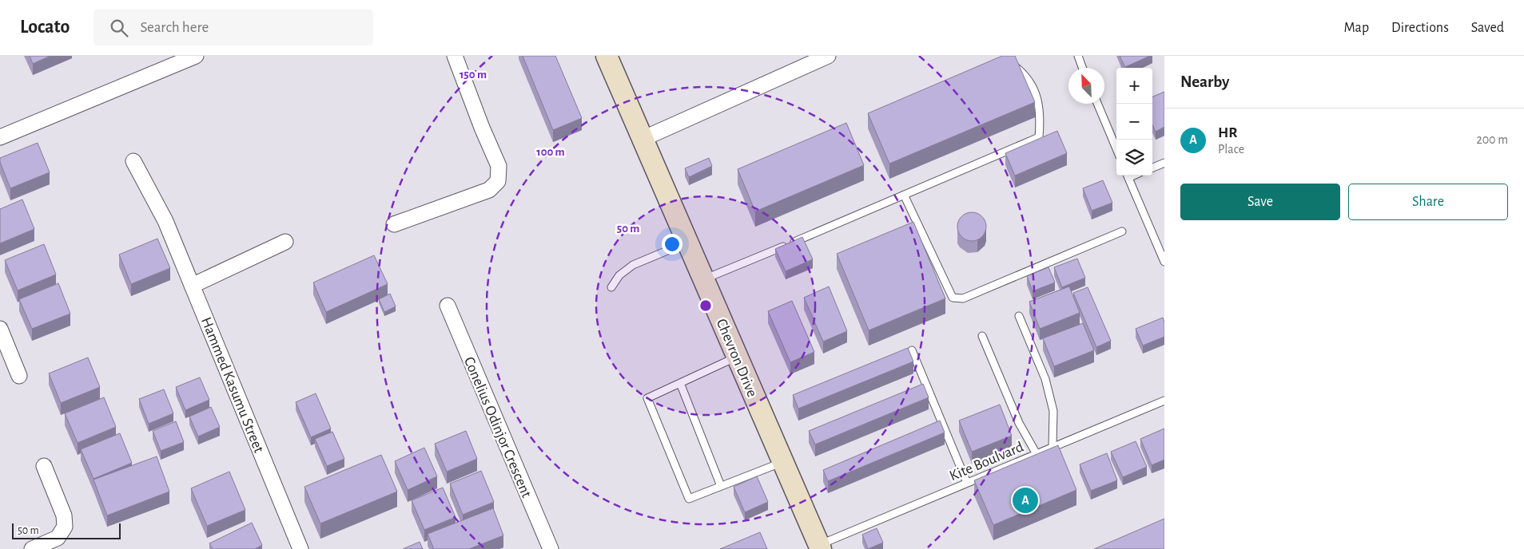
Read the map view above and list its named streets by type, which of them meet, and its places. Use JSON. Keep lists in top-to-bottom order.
{
  "streets": {
    "main road": ["Chevron Drive"],
    "street": ["Hammed Kasumu Street", "Conelius Odinjor Crescent"],
    "lane": ["Kite Boulvard"]
  },
  "crossings": [
    ["Chevron Drive", "Kite Boulvard"]
  ],
  "scale_bar": "50 m",
  "north": "top left",
  "page": {
    "header": "Locato",
    "search": "Search here",
    "nav": ["Map", "Directions", "Saved"],
    "heading": "Nearby",
    "map_buttons": ["+", "−"],
    "list": [
      {
        "mark": "A",
        "name": "HR",
        "note": "Place",
        "value": "200 m"
      }
    ],
    "buttons": ["Save", "Share"],
    "pins": "A",
    "scale": "50 m"
  },
  "rings": ["150 m", "100 m", "50 m"]
}
